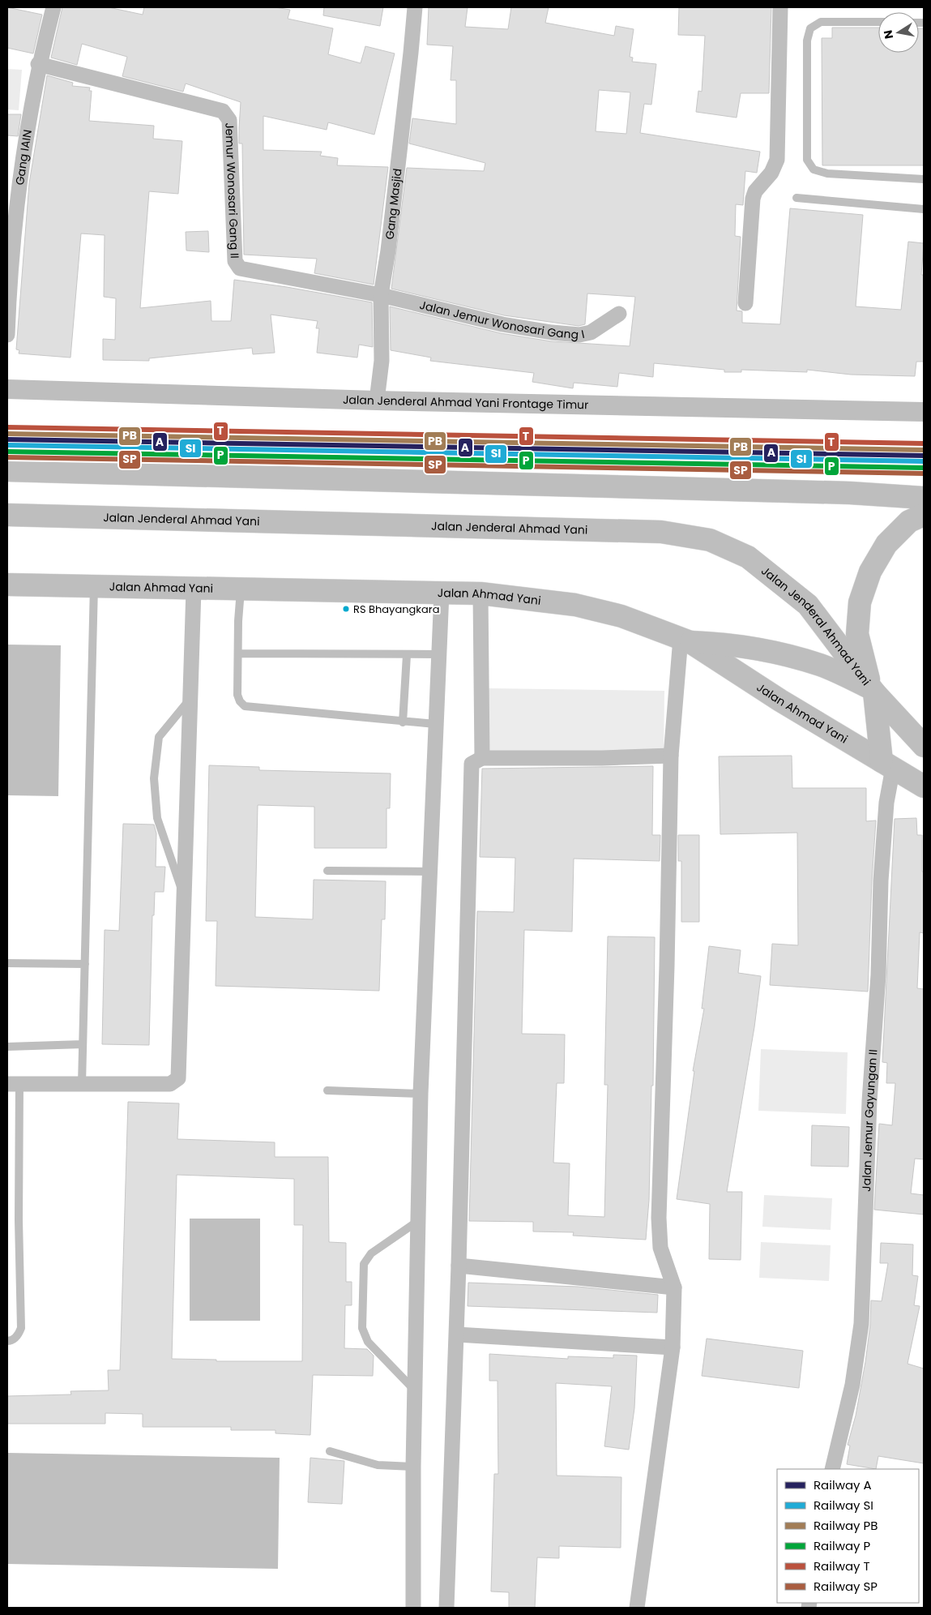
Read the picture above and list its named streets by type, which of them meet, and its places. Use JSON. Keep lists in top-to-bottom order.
{
  "streets": {
    "highway": ["Jalan Jenderal Ahmad Yani", "Jalan Ahmad Yani"],
    "street": [
      "Gang IAIN",
      "Jemur Wonosari Gang II",
      "Gang Masjid",
      "Jalan Jemur Wonosari Gang I",
      "Jalan Jenderal Ahmad Yani Frontage Timur",
      "Jalan Jemur Gayungan II"
    ]
  },
  "crossings": [
    ["Gang IAIN", "Jemur Wonosari Gang II"],
    ["Jemur Wonosari Gang II", "Gang Masjid"],
    ["Jemur Wonosari Gang II", "Jalan Jemur Wonosari Gang I"],
    ["Gang Masjid", "Jalan Jemur Wonosari Gang I"],
    ["Gang Masjid", "Jalan Jenderal Ahmad Yani Frontage Timur"],
    ["Jalan Ahmad Yani", "Jalan Jemur Gayungan II"]
  ],
  "places": ["RS Bhayangkara"],
  "lines": [
    "rail line T",
    "rail line PB",
    "rail line A",
    "rail line SI",
    "rail line P",
    "rail line SP"
  ],
  "legend": [
    "Railway A",
    "Railway SI",
    "Railway PB",
    "Railway P",
    "Railway T",
    "Railway SP"
  ],
  "north": "left"
}
